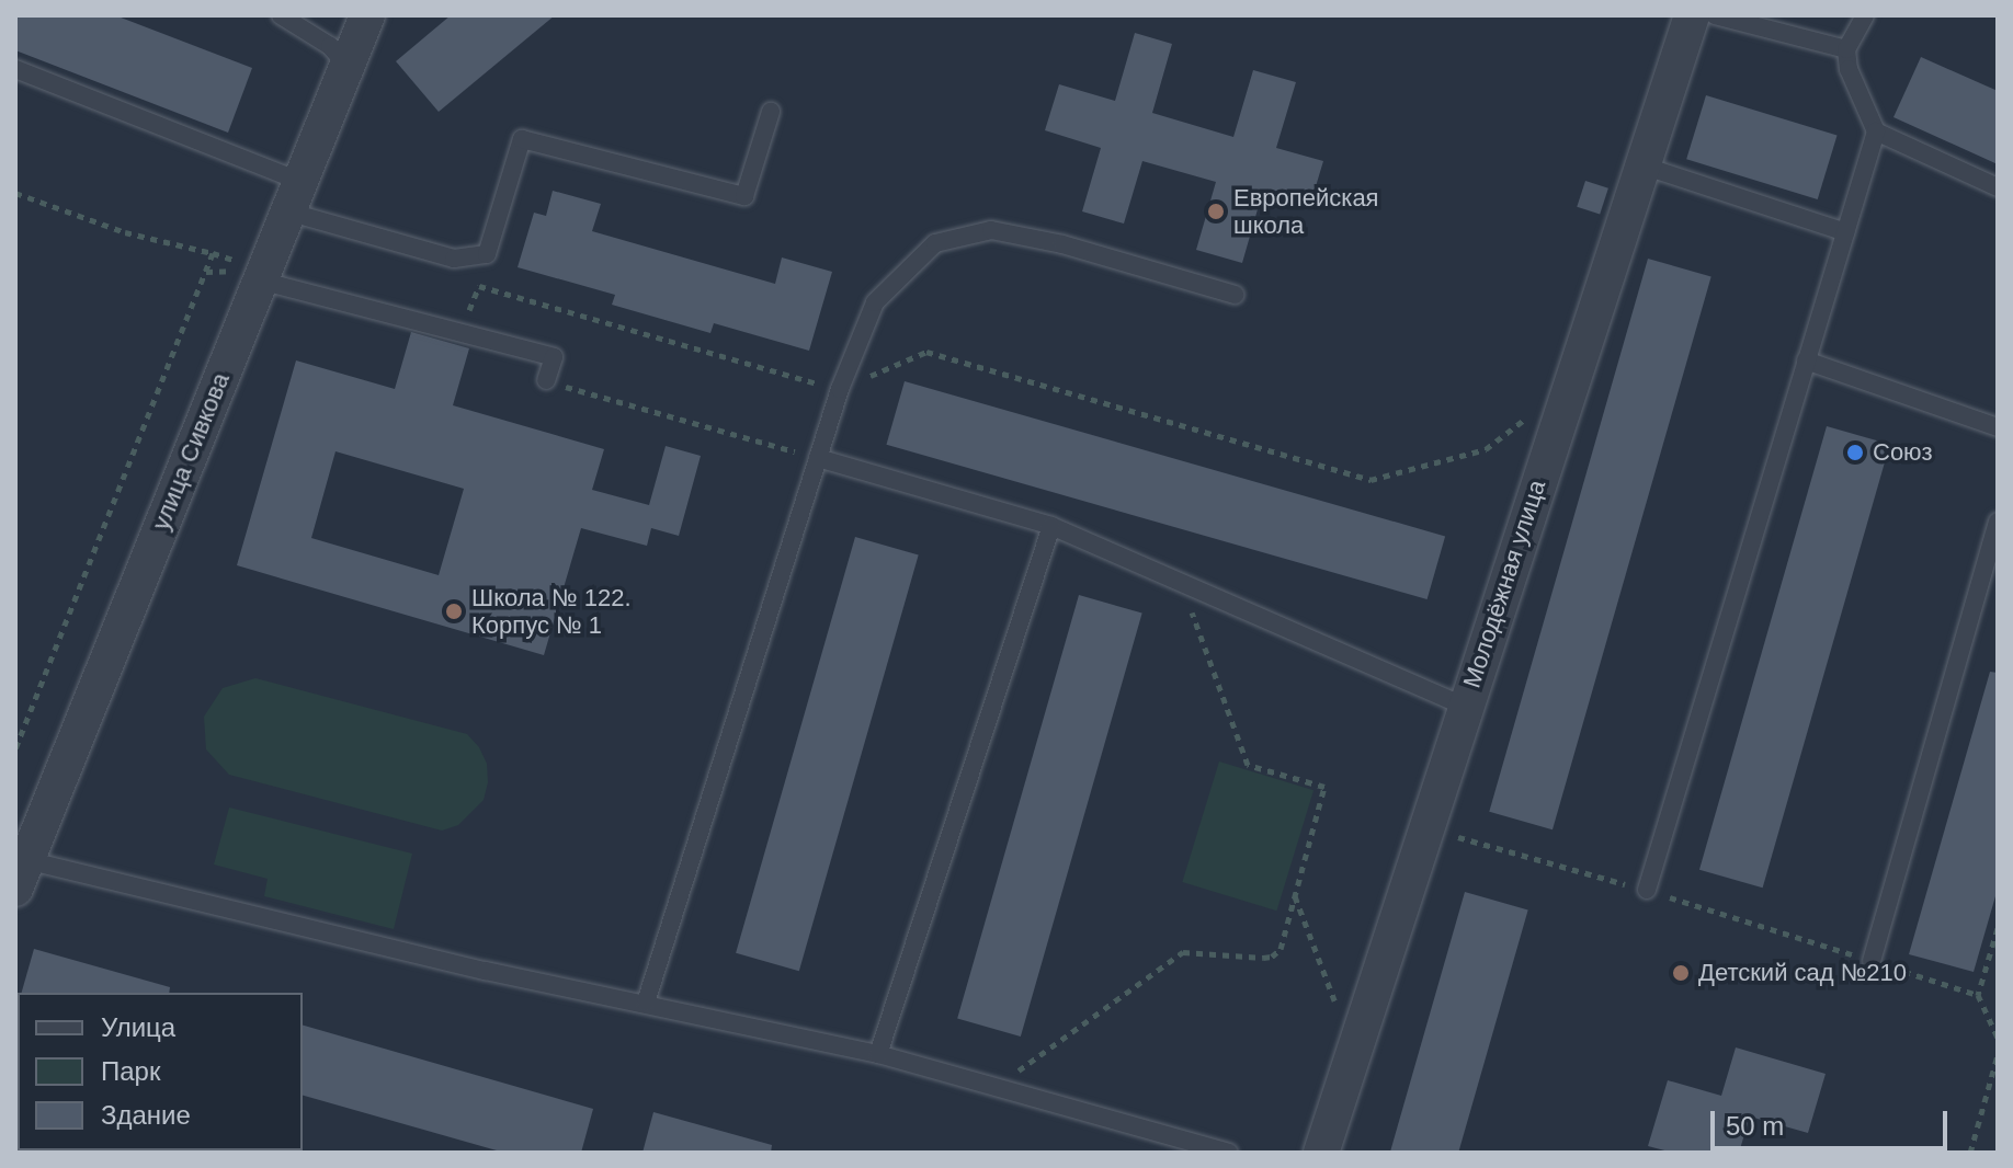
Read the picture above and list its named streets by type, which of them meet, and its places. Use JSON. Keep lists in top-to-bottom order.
{
  "streets": {
    "street": ["улица Сивкова", "Молодёжная улица"]
  },
  "places": [
    "Европейская школа",
    "Союз",
    "Школа № 122. Корпус № 1",
    "Детский сад №210"
  ],
  "legend": ["Улица", "Парк", "Здание"],
  "scale_bar": "50 m"
}
